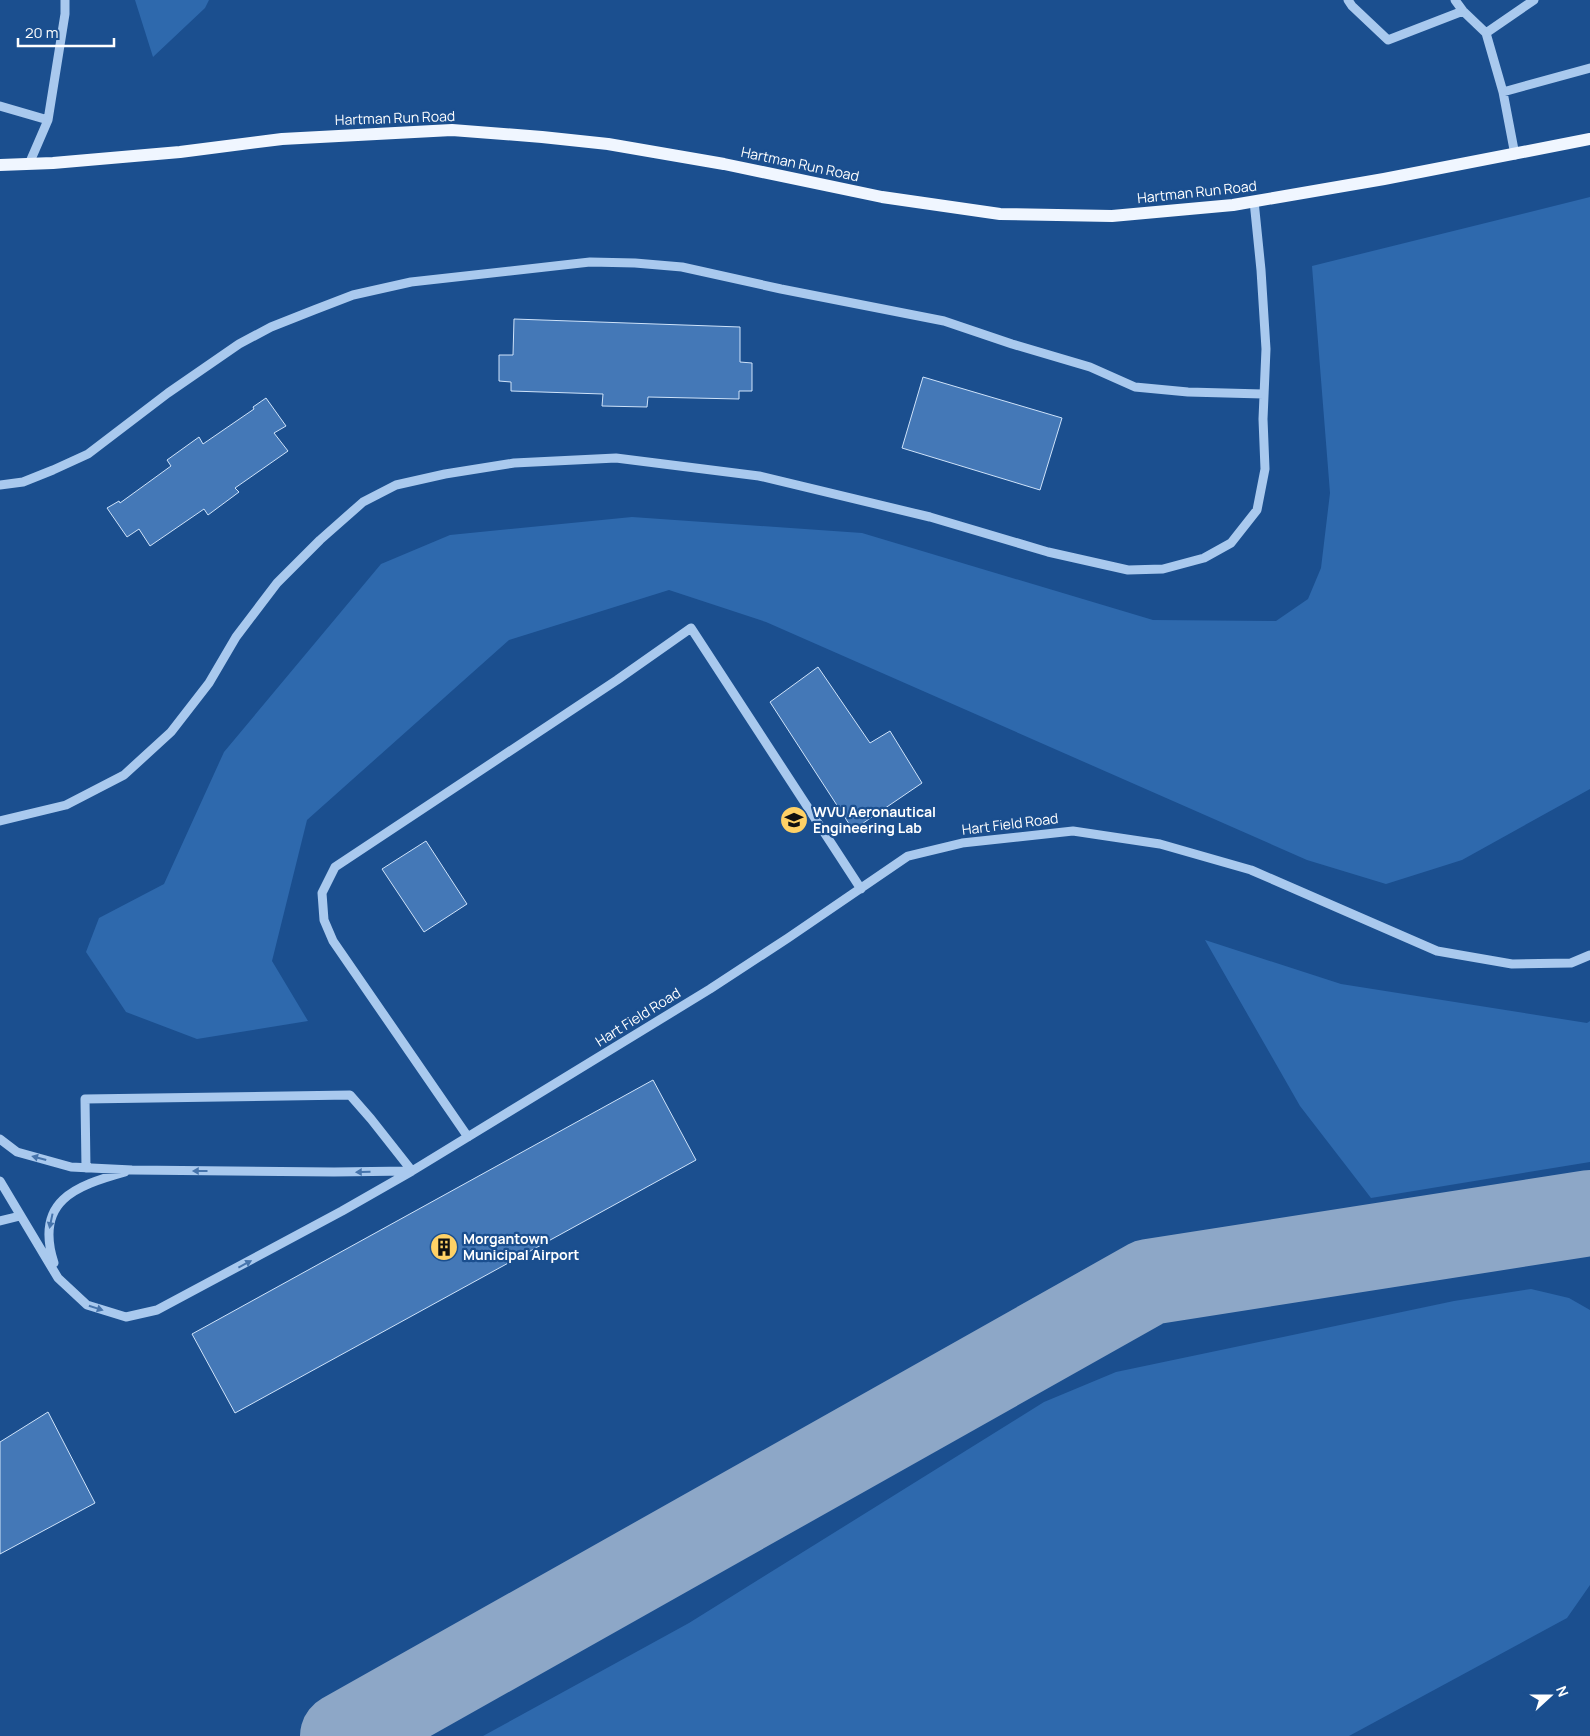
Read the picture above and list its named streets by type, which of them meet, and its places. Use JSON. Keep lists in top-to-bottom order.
{
  "streets": {
    "main road": ["Hartman Run Road"],
    "street": ["Hart Field Road"]
  },
  "places": {
    "school or university": ["WVU Aeronautical Engineering Lab"],
    "building": ["Morgantown Municipal Airport"]
  },
  "scale_bar": "20 m",
  "north": "right"
}
